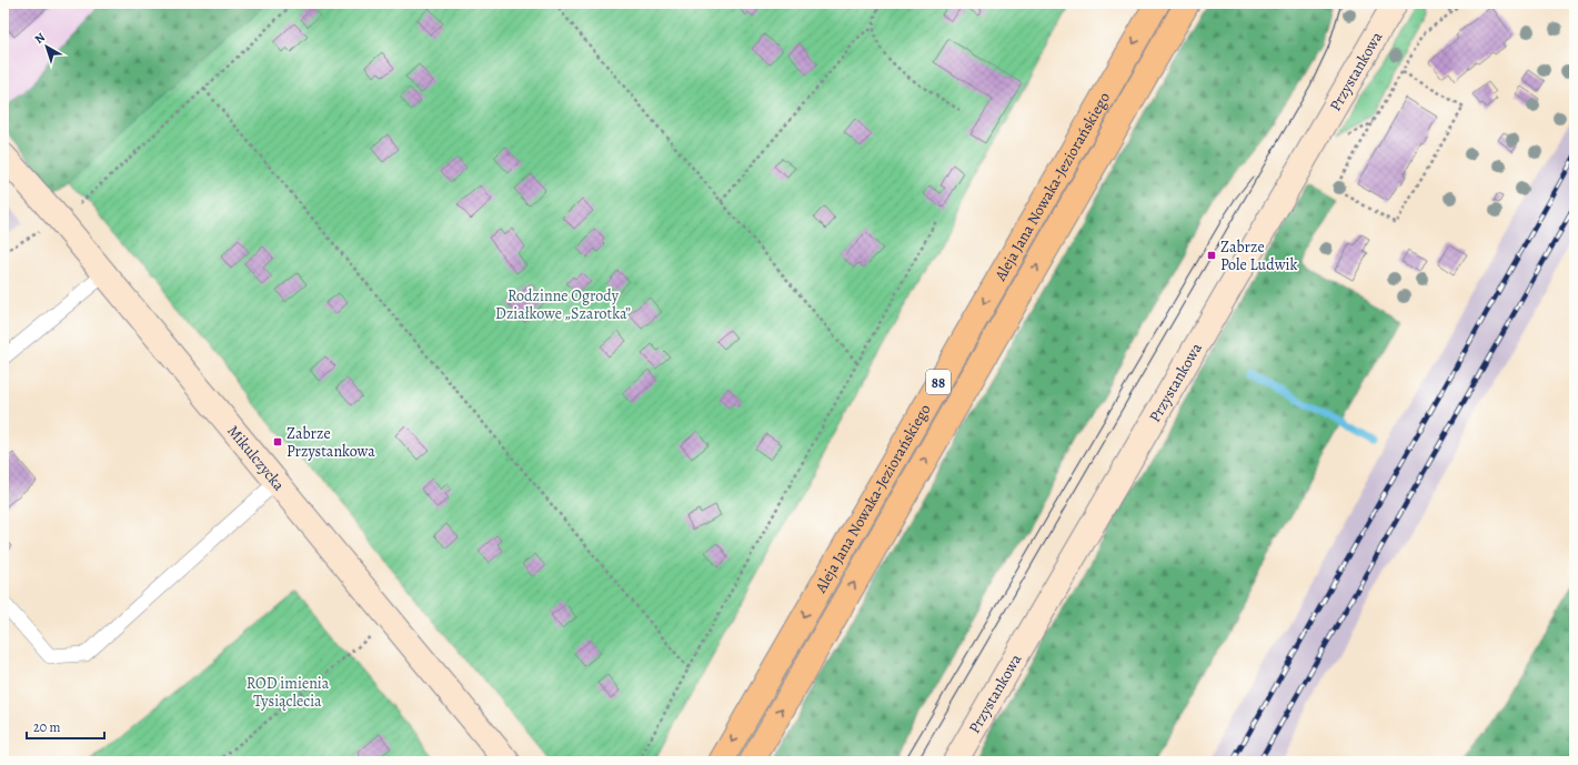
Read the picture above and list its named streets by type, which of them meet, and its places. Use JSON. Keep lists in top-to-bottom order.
{
  "streets": {
    "main road": [
      "Przystankowa",
      "Aleja Jana Nowaka-Jeziorańskiego",
      "88",
      "Mikulczycka"
    ]
  },
  "parks": ["Rodzinne Ogrody Działkowe „Szarotka”", "ROD imienia Tysiąclecia"],
  "places": {
    "transit": ["Zabrze Pole Ludwik", "Zabrze Przystankowa"]
  },
  "scale_bar": "20 m",
  "north": "top left"
}
